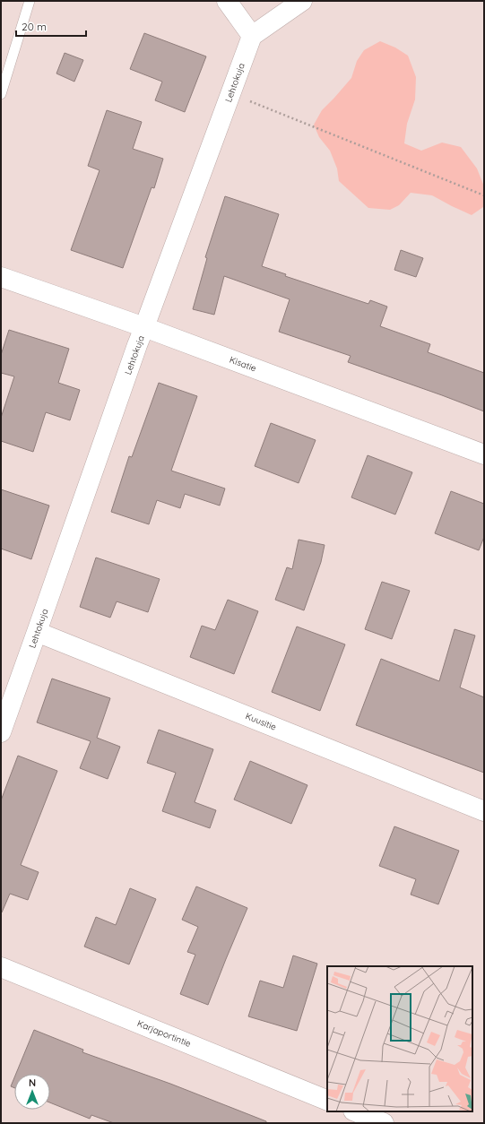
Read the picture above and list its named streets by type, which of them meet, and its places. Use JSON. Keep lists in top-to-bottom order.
{
  "streets": {
    "street": [
      "Lehtokuja",
      "Kisatie",
      "Kuusitie",
      "Karjaportintie"
    ]
  },
  "crossings": [
    ["Lehtokuja", "Kisatie"],
    ["Lehtokuja", "Kuusitie"]
  ],
  "scale_bar": "20 m",
  "north": "top"
}
